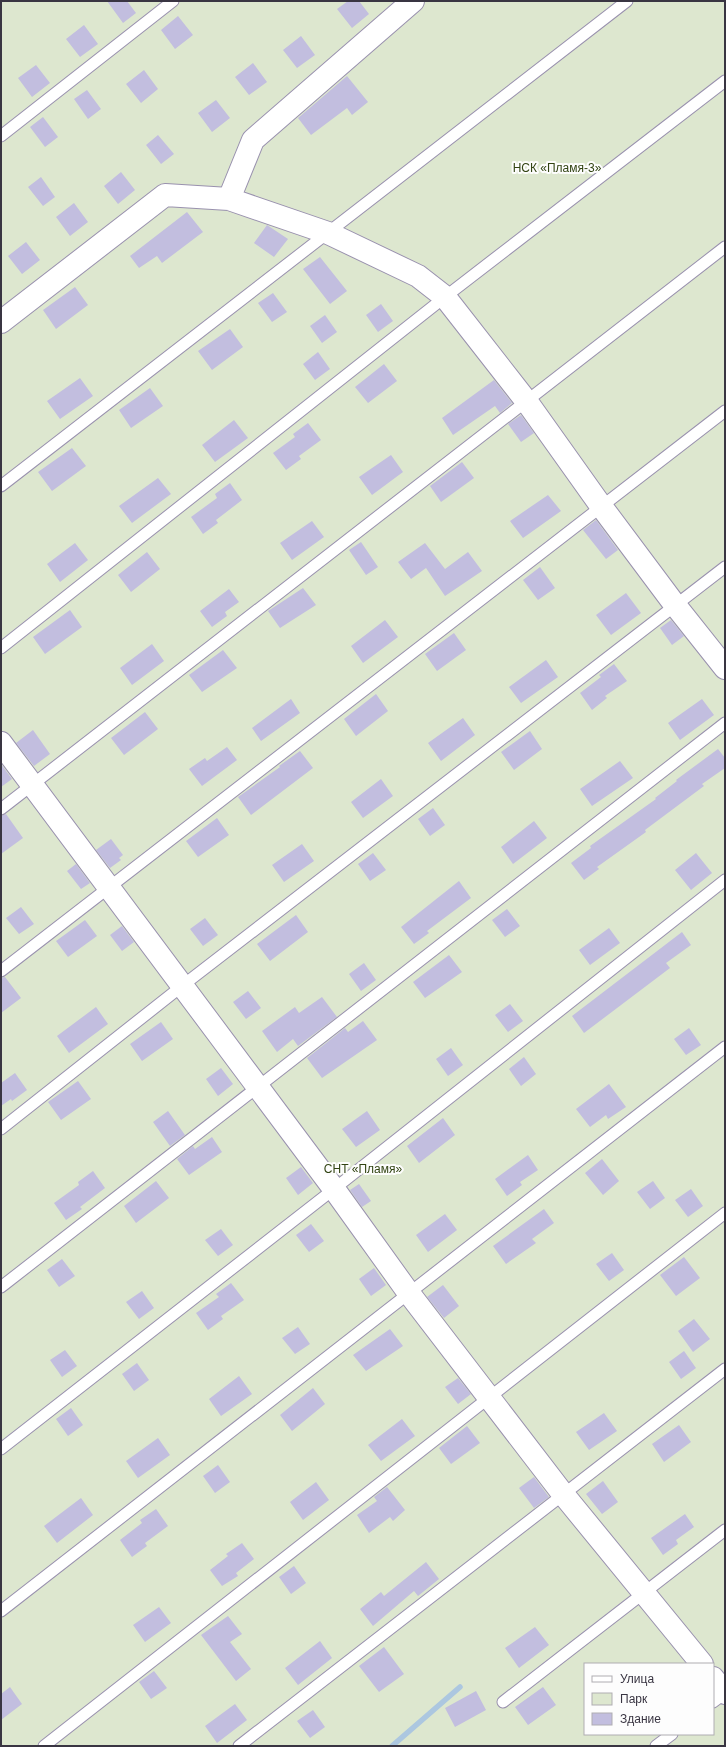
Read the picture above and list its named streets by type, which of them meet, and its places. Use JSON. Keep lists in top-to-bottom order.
{
  "parks": ["НСК «Пламя-3»", "СНТ «Пламя»"],
  "legend": ["Улица", "Парк", "Здание"]
}
